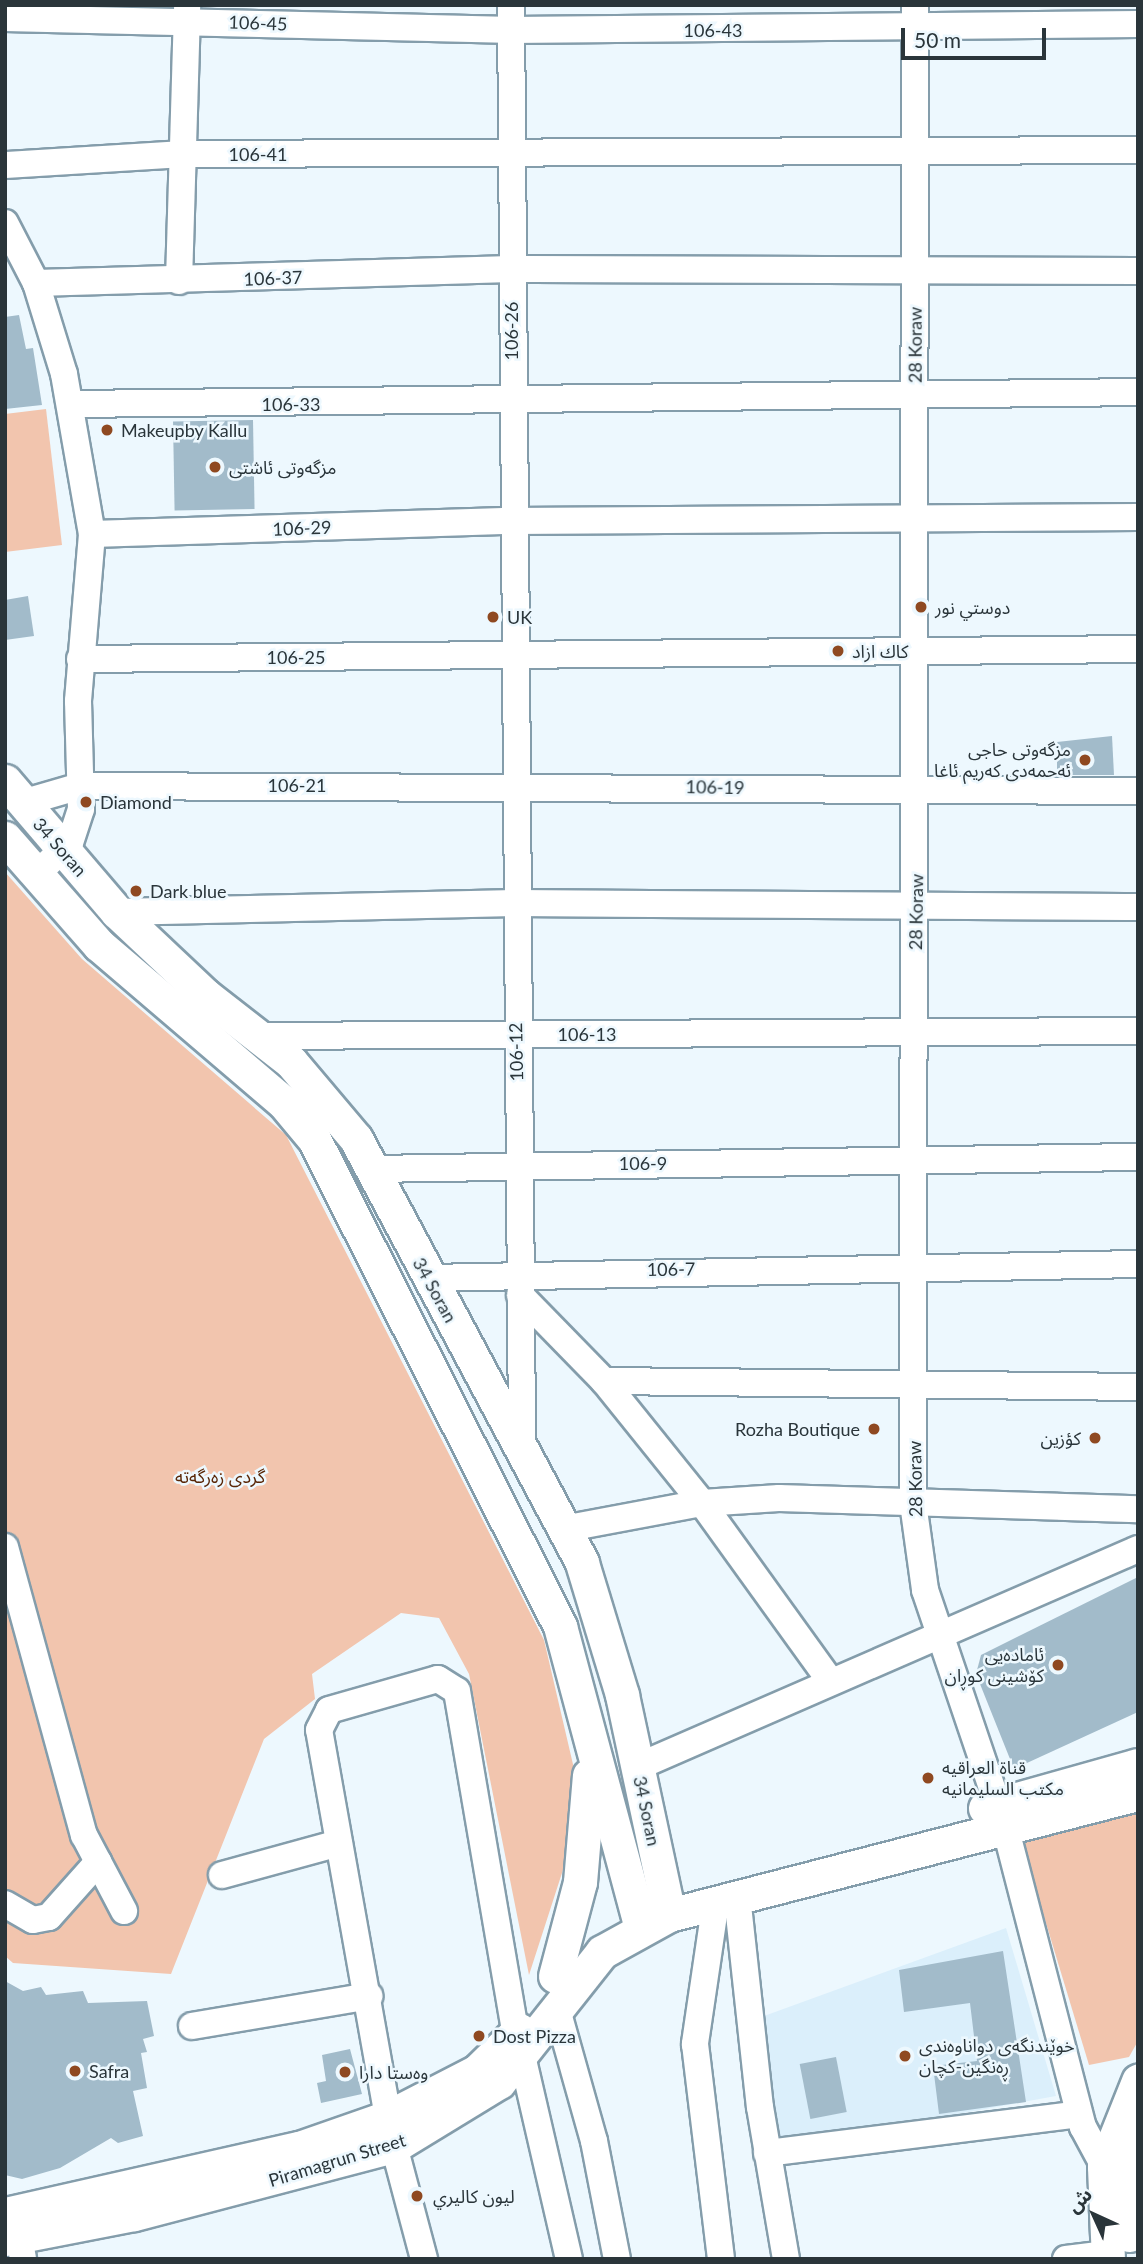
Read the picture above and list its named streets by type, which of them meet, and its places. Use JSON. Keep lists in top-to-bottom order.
{
  "streets": {
    "main road": ["34 Soran", "Piramagrun Street"],
    "street": [
      "106-45",
      "106-43",
      "106-41",
      "106-37",
      "106-26",
      "28 Koraw",
      "106-33",
      "106-29",
      "106-25",
      "106-21",
      "106-19",
      "106-13",
      "106-12",
      "106-9",
      "106-7"
    ]
  },
  "crossings": [
    ["106-45", "106-43"],
    ["106-45", "106-26"],
    ["106-43", "106-26"],
    ["106-43", "28 Koraw"],
    ["106-41", "106-26"],
    ["106-41", "28 Koraw"],
    ["106-37", "106-26"],
    ["106-37", "28 Koraw"],
    ["106-26", "106-33"],
    ["106-26", "106-29"],
    ["106-26", "106-25"],
    ["106-26", "106-12"],
    ["28 Koraw", "106-33"],
    ["28 Koraw", "106-29"],
    ["28 Koraw", "106-25"],
    ["28 Koraw", "106-19"],
    ["28 Koraw", "106-13"],
    ["28 Koraw", "106-9"],
    ["28 Koraw", "106-7"],
    ["106-25", "106-12"],
    ["106-21", "106-19"],
    ["106-21", "34 Soran"],
    ["106-21", "106-12"],
    ["106-19", "106-12"],
    ["34 Soran", "106-13"],
    ["34 Soran", "106-12"],
    ["34 Soran", "106-9"],
    ["34 Soran", "106-7"],
    ["34 Soran", "Piramagrun Street"],
    ["106-13", "106-12"],
    ["106-12", "106-9"],
    ["106-12", "106-7"]
  ],
  "parks": ["گردی زەرگەتە"],
  "places": [
    "Makeupby Kallu",
    "مزگەوتی ئاشتی",
    "دوستي نور",
    "UK",
    "كاك ازاد",
    "مزگەوتی حاجی ئەحمەدی کەریم ئاغا",
    "Diamond",
    "Dark blue",
    "Rozha Boutique",
    "كؤزين",
    "ئامادەیی کۆشینی کوڕان",
    "قناة العراقيه مكتب السليمانيه",
    "Dost Pizza",
    "خوێندنگەی دواناوەندی ڕەنگین-کچان",
    "Safra",
    "وەستا دارا",
    "ليون كاليري"
  ],
  "scale_bar": "50 m",
  "north": "top left"
}
